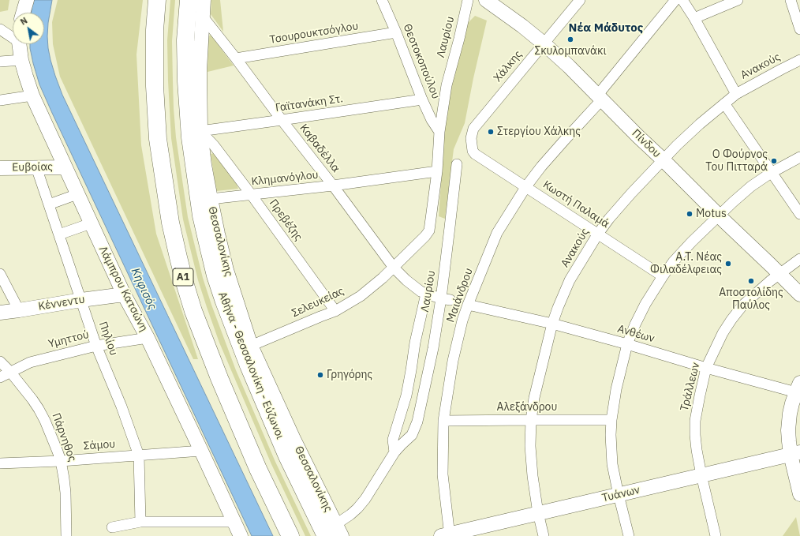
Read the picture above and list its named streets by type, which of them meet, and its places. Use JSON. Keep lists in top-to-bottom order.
{
  "streets": {
    "highway": ["Α1", "Αθήνα - Θεσσαλονίκη - Εύζωνοι"],
    "street": [
      "Τσουρουκτσόγλου",
      "Λαυρίου",
      "Θεοτοκοπούλου",
      "Χάλκης",
      "Ανακούς",
      "Γαϊτανάκη Στ.",
      "Πίνδου",
      "Καβαδέλλα",
      "Ευβοίας",
      "Κλημανόγλου",
      "Κωστή Παλαμά",
      "Πρεβέζης",
      "Θεσσαλονίκης",
      "Λάμπρου Κατσώνη",
      "Μαιάνδρου",
      "Σελευκείας",
      "Κέννεντυ",
      "Ανθέων",
      "Πηλίου",
      "Υμηττού",
      "Τράλλεων",
      "Αλεξάνδρου",
      "Πάρνηθος",
      "Σάμου",
      "Τυάνων"
    ]
  },
  "crossings": [
    ["Τσουρουκτσόγλου", "Θεοτοκοπούλου"],
    ["Τσουρουκτσόγλου", "Καβαδέλλα"],
    ["Λαυρίου", "Θεοτοκοπούλου"],
    ["Λαυρίου", "Καβαδέλλα"],
    ["Λαυρίου", "Κλημανόγλου"],
    ["Λαυρίου", "Σελευκείας"],
    ["Θεοτοκοπούλου", "Γαϊτανάκη Στ."],
    ["Χάλκης", "Πίνδου"],
    ["Χάλκης", "Κωστή Παλαμά"],
    ["Ανακούς", "Πίνδου"],
    ["Ανακούς", "Κωστή Παλαμά"],
    ["Ανακούς", "Ανθέων"],
    ["Ανακούς", "Αλεξάνδρου"],
    ["Ανακούς", "Τυάνων"],
    ["Γαϊτανάκη Στ.", "Καβαδέλλα"],
    ["Γαϊτανάκη Στ.", "Πρεβέζης"],
    ["Γαϊτανάκη Στ.", "Θεσσαλονίκης"],
    ["Πίνδου", "Μαιάνδρου"],
    ["Πίνδου", "Τράλλεων"],
    ["Καβαδέλλα", "Κλημανόγλου"],
    ["Καβαδέλλα", "Θεσσαλονίκης"],
    ["Καβαδέλλα", "Σελευκείας"],
    ["Ευβοίας", "Λάμπρου Κατσώνη"],
    ["Ευβοίας", "Πηλίου"],
    ["Κλημανόγλου", "Πρεβέζης"],
    ["Κλημανόγλου", "Θεσσαλονίκης"],
    ["Κωστή Παλαμά", "Μαιάνδρου"],
    ["Πρεβέζης", "Θεσσαλονίκης"],
    ["Πρεβέζης", "Σελευκείας"],
    ["Θεσσαλονίκης", "Σελευκείας"],
    ["Θεσσαλονίκης", "Αθήνα - Θεσσαλονίκη - Εύζωνοι"],
    ["Λάμπρου Κατσώνη", "Κέννεντυ"],
    ["Λάμπρου Κατσώνη", "Υμηττού"],
    ["Λάμπρου Κατσώνη", "Σάμου"],
    ["Μαιάνδρου", "Ανθέων"],
    ["Μαιάνδρου", "Αλεξάνδρου"],
    ["Μαιάνδρου", "Τυάνων"],
    ["Κέννεντυ", "Πηλίου"],
    ["Ανθέων", "Τράλλεων"],
    ["Πηλίου", "Υμηττού"],
    ["Πηλίου", "Σάμου"],
    ["Υμηττού", "Πάρνηθος"],
    ["Τράλλεων", "Τυάνων"],
    ["Πάρνηθος", "Σάμου"]
  ],
  "districts": ["Νέα Μάδυτος"],
  "water": ["Κηφισός"],
  "places": [
    "Σκυλομπανάκι",
    "Στεργίου Χάλκης",
    "Ο Φούρνος Του Πιτταρά",
    "Motus",
    "Α.Τ. Νέας Φιλαδέλφειας",
    "Αποστολίδης Παύλος",
    "Γρηγόρης"
  ],
  "north": "top left"
}
